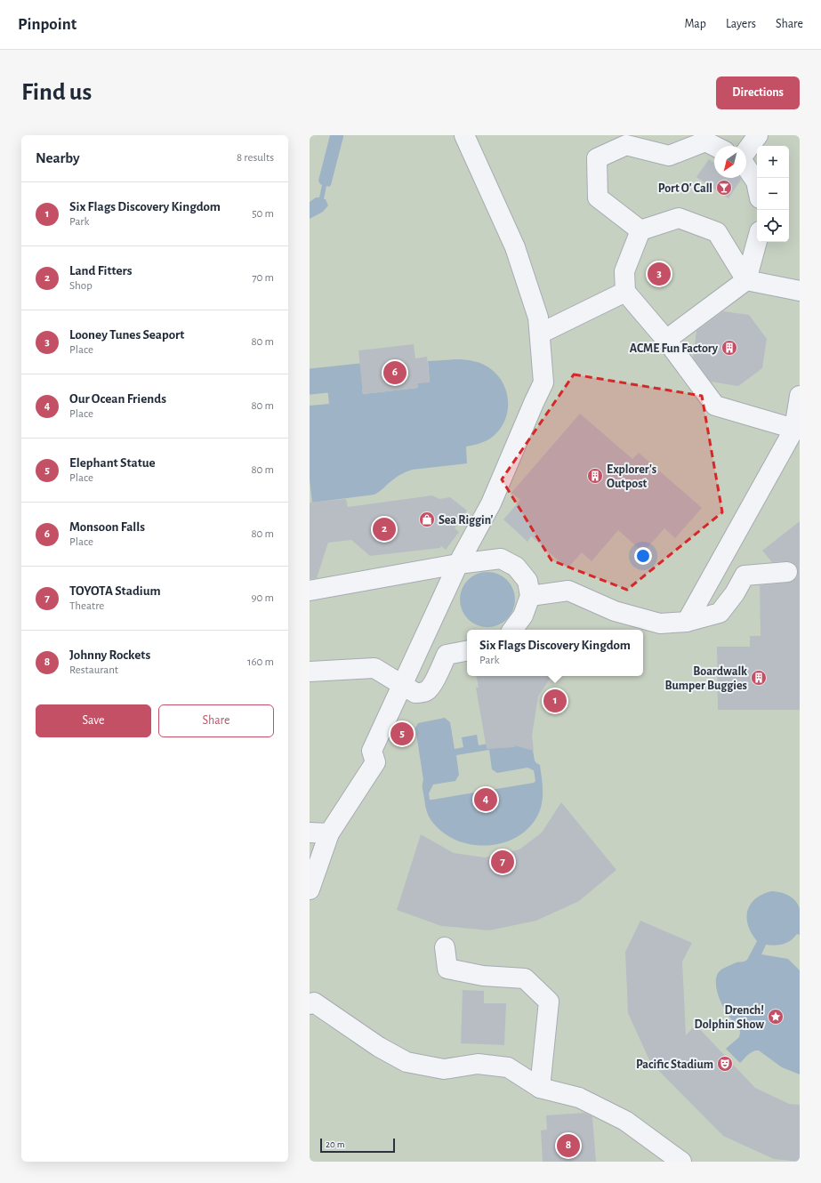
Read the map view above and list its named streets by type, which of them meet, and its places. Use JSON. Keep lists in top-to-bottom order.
{
  "places": {
    "bar": ["Port O' Call"],
    "building": ["ACME Fun Factory", "Explorer's Outpost", "Boardwalk Bumper Buggies"],
    "shop": ["Sea Riggin'"],
    "place": ["Drench! Dolphin Show"],
    "theatre": ["Pacific Stadium"]
  },
  "scale_bar": "20 m",
  "north": "bottom left",
  "page": {
    "header": "Pinpoint",
    "nav": ["Map", "Layers", "Share"],
    "buttons": [
      "Directions",
      ["Save", "Share"]
    ],
    "title": "Find us",
    "heading": ["Nearby", "8 results"],
    "map_buttons": ["+", "−"],
    "list": [
      {
        "mark": "1",
        "name": "Six Flags Discovery Kingdom",
        "note": "Park",
        "value": "50 m"
      },
      {
        "mark": "2",
        "name": "Land Fitters",
        "note": "Shop",
        "value": "70 m"
      },
      {
        "mark": "3",
        "name": "Looney Tunes Seaport",
        "note": "Place",
        "value": "80 m"
      },
      {
        "mark": "4",
        "name": "Our Ocean Friends",
        "note": "Place",
        "value": "80 m"
      },
      {
        "mark": "5",
        "name": "Elephant Statue",
        "note": "Place",
        "value": "80 m"
      },
      {
        "mark": "6",
        "name": "Monsoon Falls",
        "note": "Place",
        "value": "80 m"
      },
      {
        "mark": "7",
        "name": "TOYOTA Stadium",
        "note": "Theatre",
        "value": "90 m"
      },
      {
        "mark": "8",
        "name": "Johnny Rockets",
        "note": "Restaurant",
        "value": "160 m"
      }
    ],
    "pins": [
      "3",
      "6",
      "2",
      "1",
      "5",
      "4",
      "7",
      "8"
    ],
    "popup": ["Six Flags Discovery Kingdom", "Park"],
    "scale": "20 m"
  }
}
